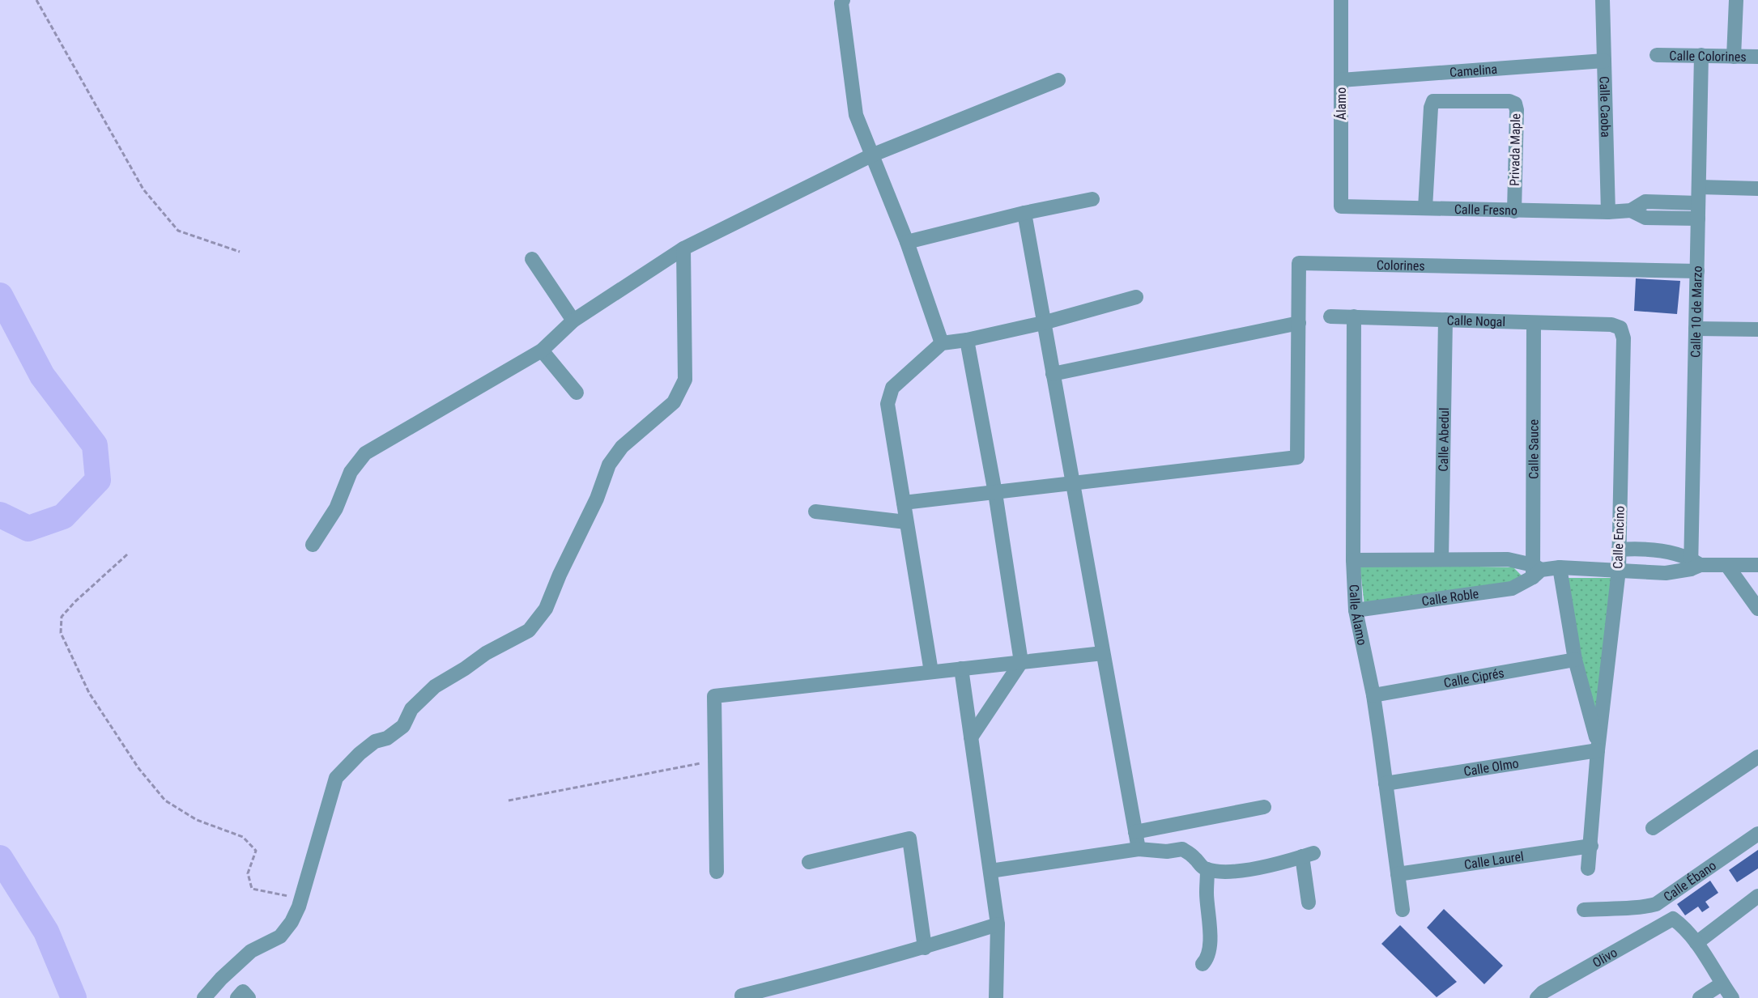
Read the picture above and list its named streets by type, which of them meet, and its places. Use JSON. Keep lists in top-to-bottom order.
{
  "streets": {
    "street": [
      "Calle Colorines",
      "Camelina",
      "Álamo",
      "Calle Caoba",
      "Privada Maple",
      "Calle Fresno",
      "Colorines",
      "Calle 10 de Marzo",
      "Calle Nogal",
      "Calle Abedul",
      "Calle Sauce",
      "Calle Encino",
      "Calle Roble",
      "Calle Álamo",
      "Calle Ciprés",
      "Calle Olmo",
      "Calle Laurel",
      "Calle Ébano",
      "Olivo"
    ]
  },
  "crossings": [
    ["Calle Colorines", "Calle 10 de Marzo"],
    ["Camelina", "Álamo"],
    ["Camelina", "Calle Caoba"],
    ["Álamo", "Calle Fresno"],
    ["Calle Caoba", "Calle Fresno"],
    ["Privada Maple", "Calle Fresno"],
    ["Calle Fresno", "Calle 10 de Marzo"],
    ["Colorines", "Calle 10 de Marzo"],
    ["Calle 10 de Marzo", "Calle Roble"],
    ["Calle Nogal", "Calle Abedul"],
    ["Calle Nogal", "Calle Sauce"],
    ["Calle Nogal", "Calle Encino"],
    ["Calle Nogal", "Calle Álamo"],
    ["Calle Abedul", "Calle Roble"],
    ["Calle Sauce", "Calle Roble"],
    ["Calle Encino", "Calle Roble"],
    ["Calle Encino", "Calle Ciprés"],
    ["Calle Encino", "Calle Olmo"],
    ["Calle Encino", "Calle Laurel"],
    ["Calle Roble", "Calle Álamo"],
    ["Calle Álamo", "Calle Ciprés"],
    ["Calle Álamo", "Calle Olmo"],
    ["Calle Álamo", "Calle Laurel"]
  ]
}
